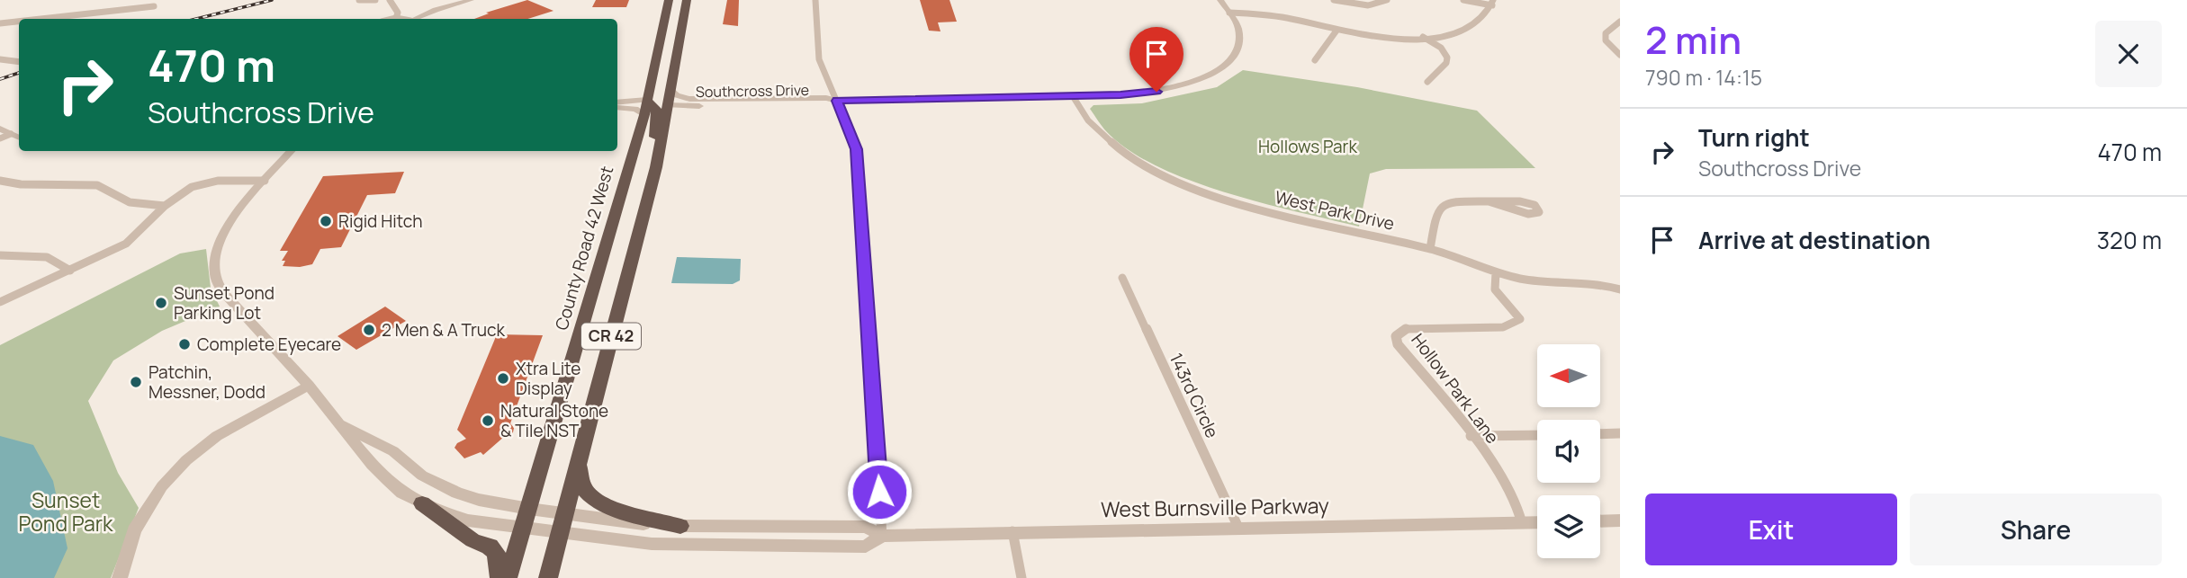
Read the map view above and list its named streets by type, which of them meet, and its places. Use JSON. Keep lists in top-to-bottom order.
{
  "streets": {
    "highway": ["County Road 42 West", "CR 42"],
    "street": [
      "Southcross Drive",
      "West Park Drive",
      "Hollow Park Lane",
      "143rd Circle",
      "West Burnsville Parkway"
    ]
  },
  "crossings": [
    ["Southcross Drive", "West Park Drive"],
    ["Southcross Drive", "CR 42"],
    ["West Park Drive", "Hollow Park Lane"],
    ["CR 42", "West Burnsville Parkway"],
    ["Hollow Park Lane", "West Burnsville Parkway"],
    ["143rd Circle", "West Burnsville Parkway"]
  ],
  "parks": ["Hollows Park", "Sunset Pond Park"],
  "places": [
    "Rigid Hitch",
    "Sunset Pond Parking Lot",
    "2 Men & A Truck",
    "Complete Eyecare",
    "Xtra Lite Display",
    "Patchin, Messner, Dodd",
    "Natural Stone & Tile NST"
  ],
  "north": "left",
  "page": {
    "heading": ["2 min", "790 m · 14:15"],
    "turn": ["470 m", "Southcross Drive"],
    "list": [
      {
        "name": "Turn right",
        "note": "Southcross Drive",
        "value": "470 m"
      },
      {
        "name": "Arrive at destination",
        "value": "320 m"
      }
    ],
    "buttons": ["Exit", "Share"]
  }
}
